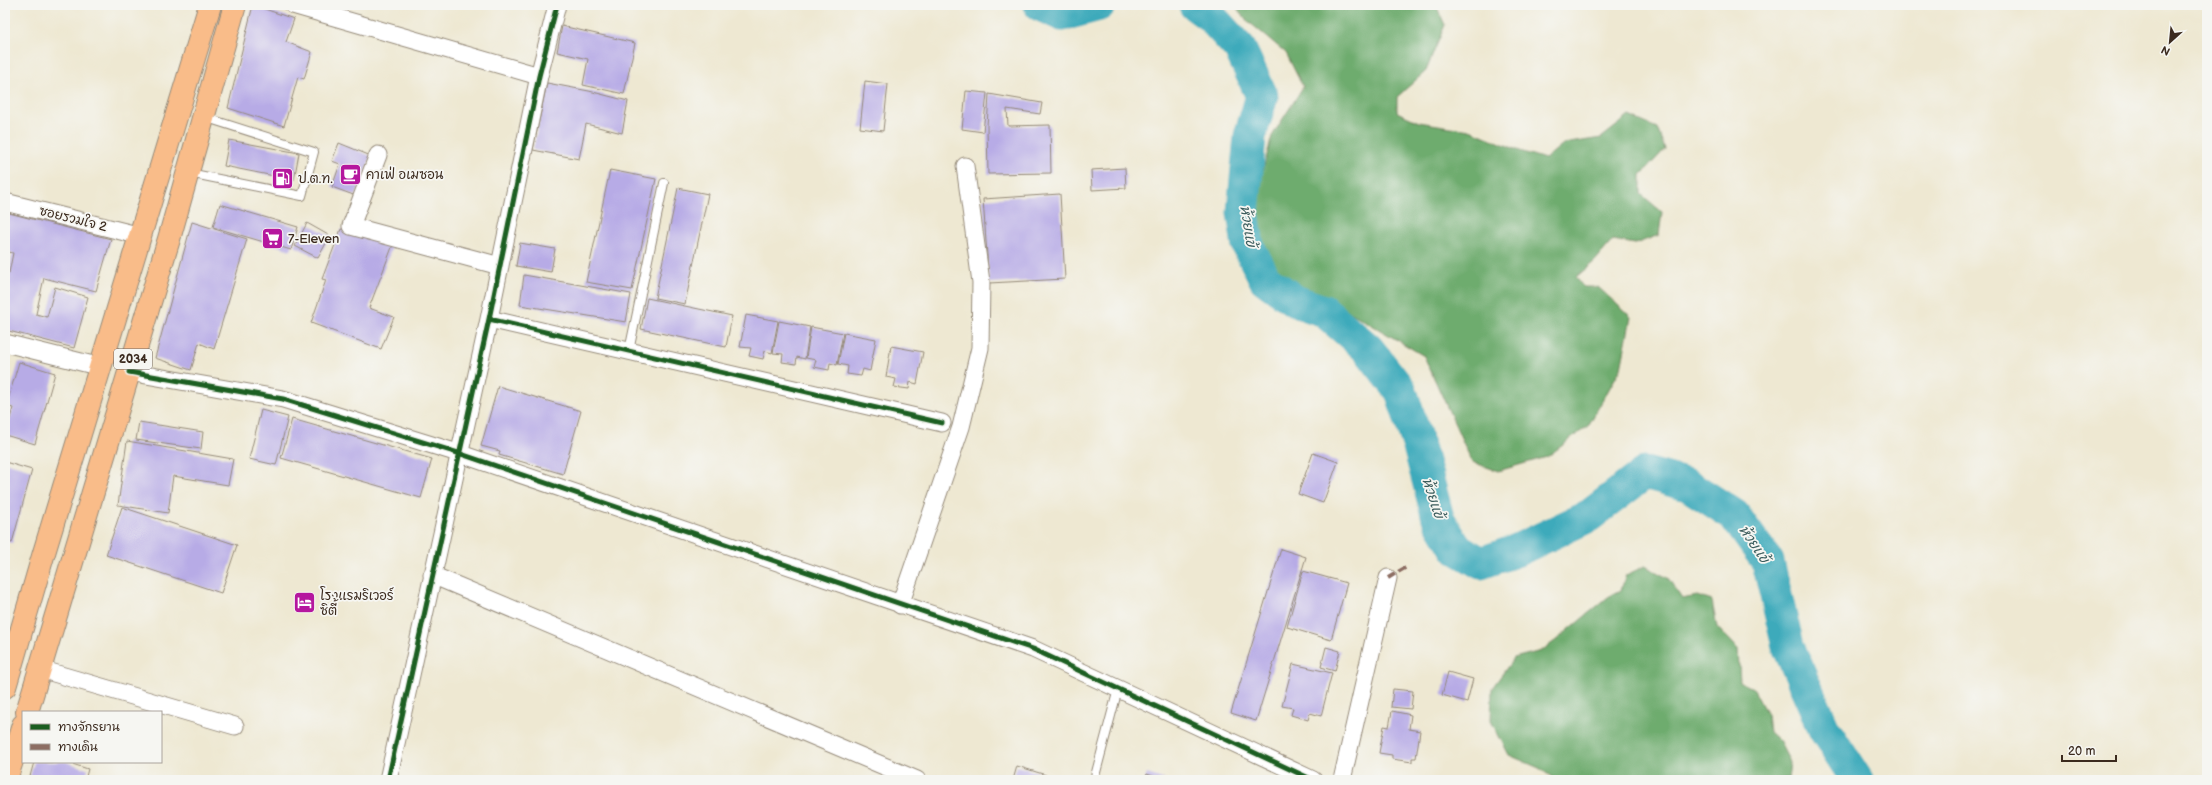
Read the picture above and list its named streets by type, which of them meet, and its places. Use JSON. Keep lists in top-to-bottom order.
{
  "streets": {
    "main road": ["2034"],
    "street": ["ซอยรวมใจ 2"]
  },
  "crossings": [
    ["ซอยรวมใจ 2", "2034"]
  ],
  "water": ["ห้วยแข้"],
  "places": {
    "cafe": ["คาเฟ่ อเมซอน"],
    "fuel station": ["ป.ต.ท."],
    "supermarket": ["7-Eleven"],
    "hotel": ["โรงแรมริเวอร์ ซิตี้"]
  },
  "legend": ["ทางจักรยาน", "ทางเดิน"],
  "scale_bar": "20 m",
  "north": "bottom left"
}
